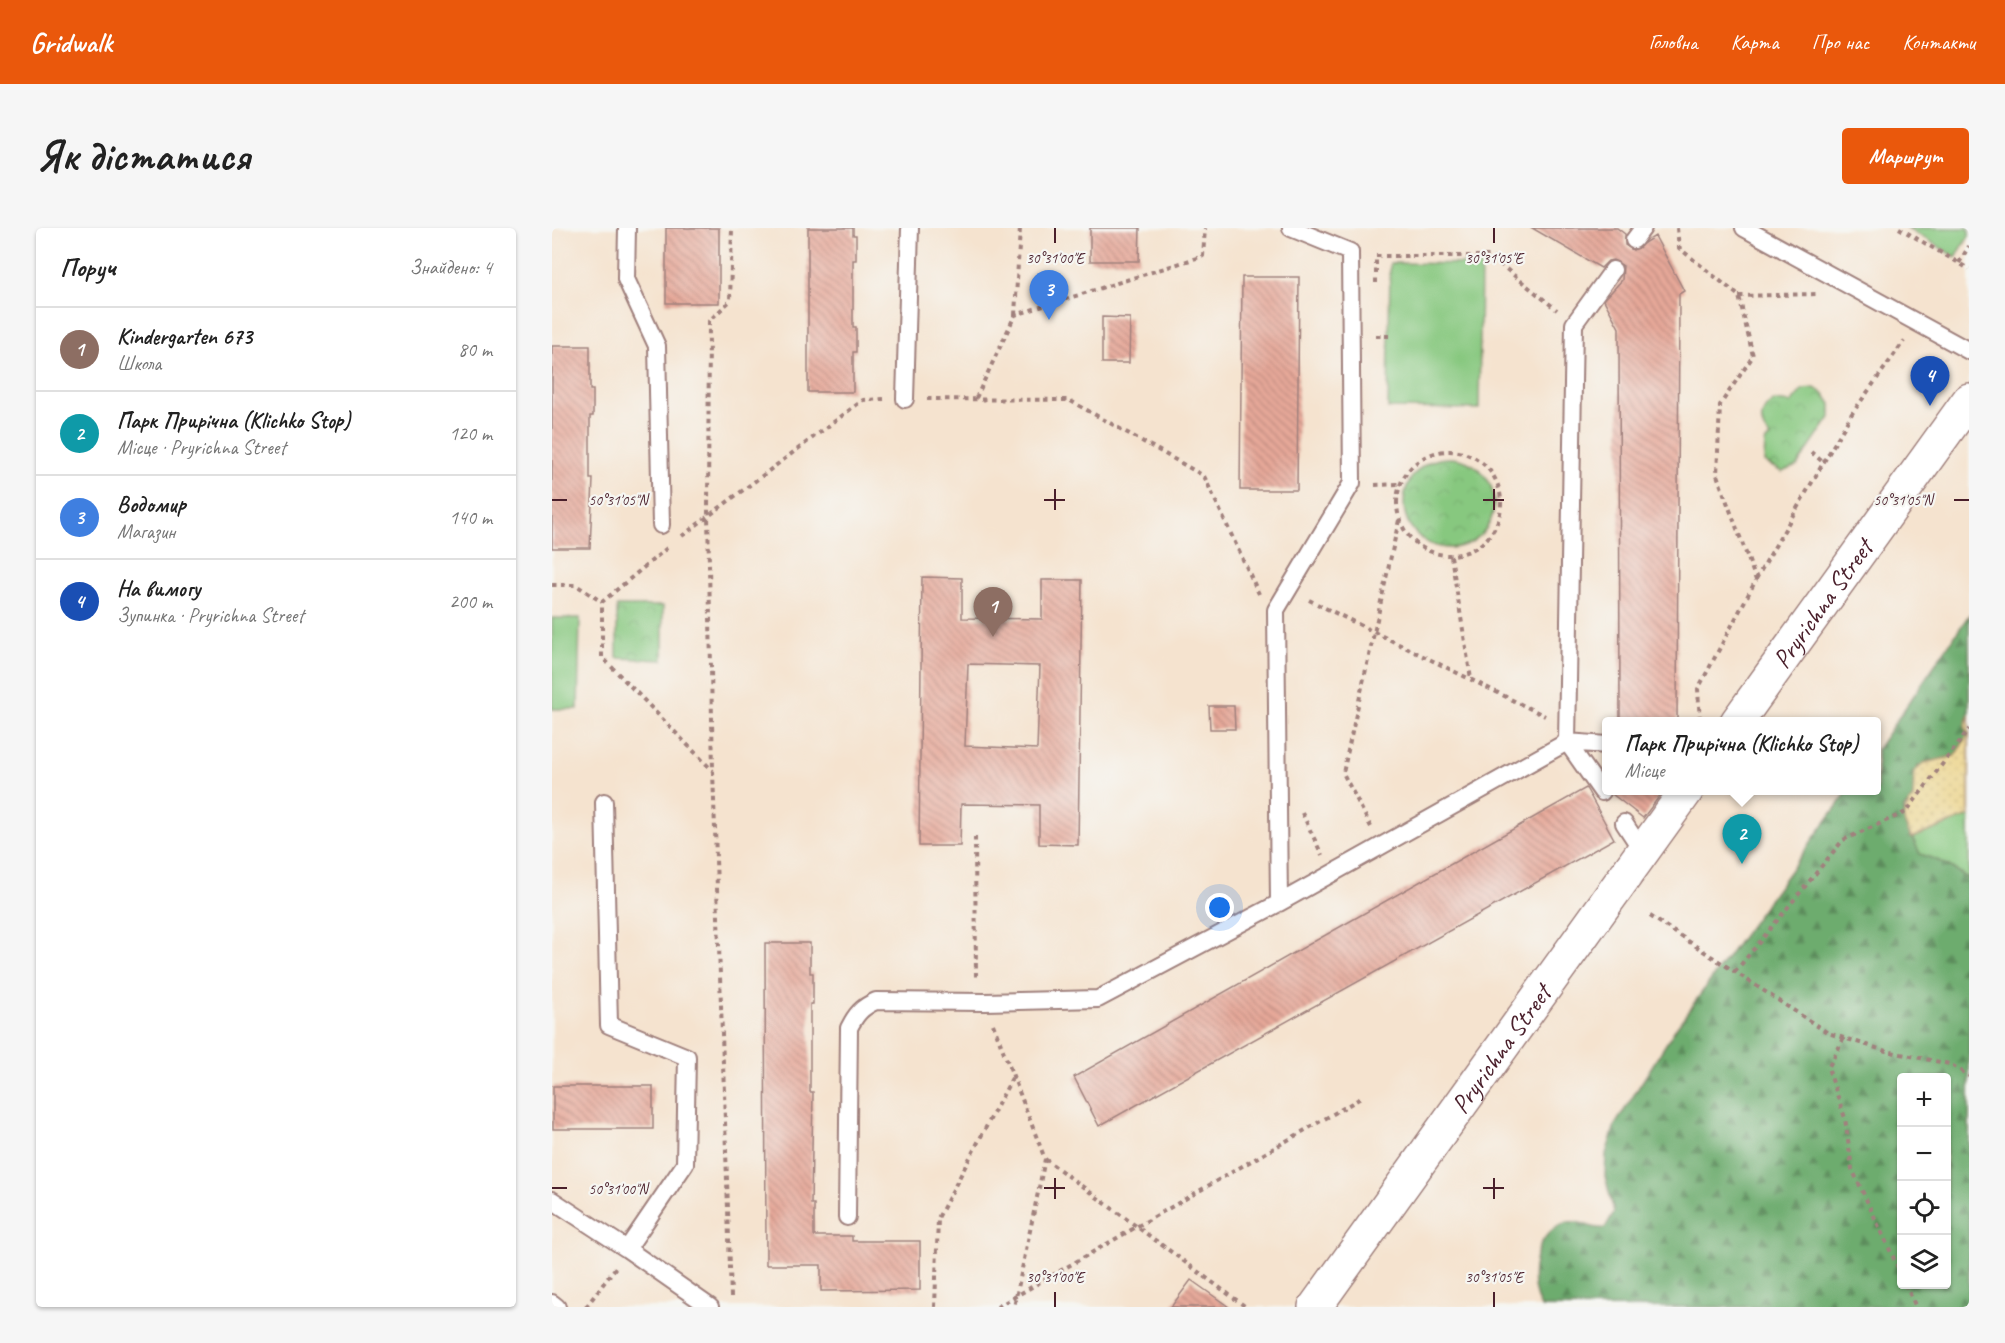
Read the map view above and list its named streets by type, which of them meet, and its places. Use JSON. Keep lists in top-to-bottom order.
{
  "streets": {
    "street": ["Pryrichna Street"]
  },
  "page": {
    "header": "Gridwalk",
    "nav": [
      "Головна",
      "Карта",
      "Про нас",
      "Контакти"
    ],
    "buttons": "Маршрут",
    "title": "Як дістатися",
    "heading": ["Поруч", "Знайдено: 4"],
    "pins": [
      "3",
      "4",
      "1",
      "2"
    ],
    "list": [
      {
        "mark": "1",
        "name": "Kindergarten 673",
        "note": "Школа",
        "value": "80 m"
      },
      {
        "mark": "2",
        "name": "Парк Прирічна (Klichko Stop)",
        "note": "Місце · Pryrichna Street",
        "value": "120 m"
      },
      {
        "mark": "3",
        "name": "Водомир",
        "note": "Магазин",
        "value": "140 m"
      },
      {
        "mark": "4",
        "name": "На вимогу",
        "note": "Зупинка · Pryrichna Street",
        "value": "200 m"
      }
    ],
    "popup": ["Парк Прирічна (Klichko Stop)", "Місце"],
    "map_buttons": ["+", "−"]
  },
  "coordinates": [
    "30°31'00\"E",
    "30°31'05\"E",
    "50°31'05\"N",
    "50°31'00\"N"
  ]
}
